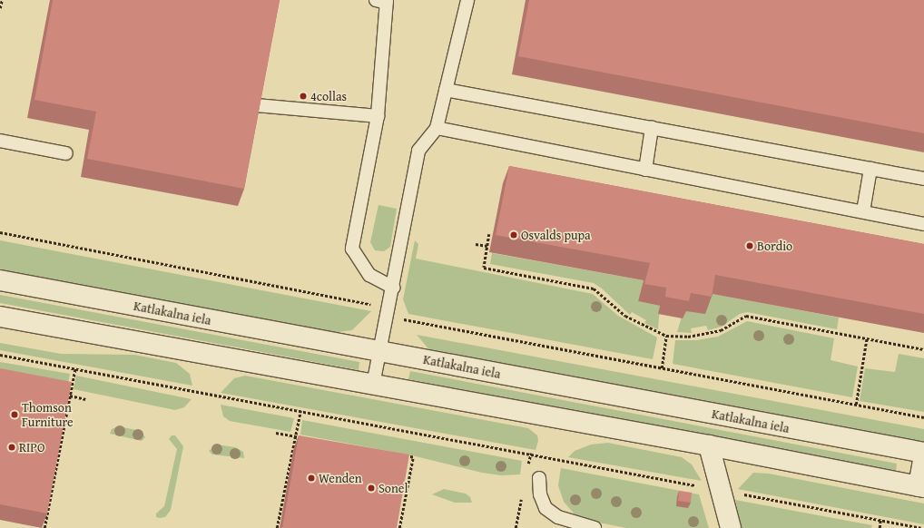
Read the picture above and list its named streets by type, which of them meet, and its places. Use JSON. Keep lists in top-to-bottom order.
{
  "streets": {
    "street": ["Katlakalna iela"]
  },
  "places": [
    "4collas",
    "Osvalds pupa",
    "Bordio",
    "Thomson Furniture",
    "RIPO",
    "Wenden",
    "Sonel"
  ]
}
